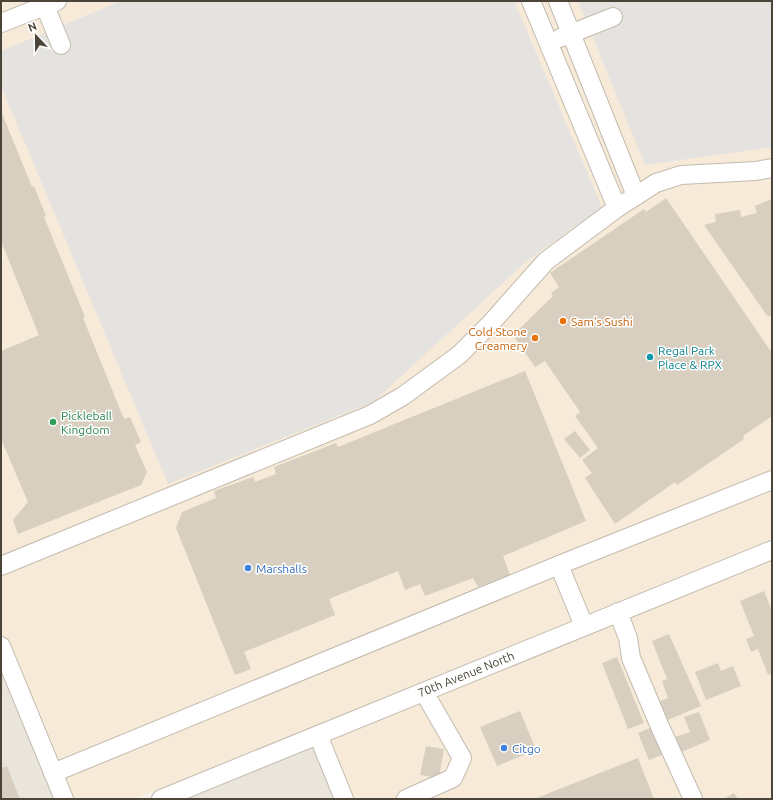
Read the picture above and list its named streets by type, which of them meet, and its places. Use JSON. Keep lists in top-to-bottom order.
{
  "streets": {
    "street": ["70th Avenue North"]
  },
  "places": [
    "Sam's Sushi",
    "Cold Stone Creamery",
    "Regal Park Place & RPX",
    "Pickleball Kingdom",
    "Marshalls",
    "Citgo"
  ],
  "north": "top"
}
